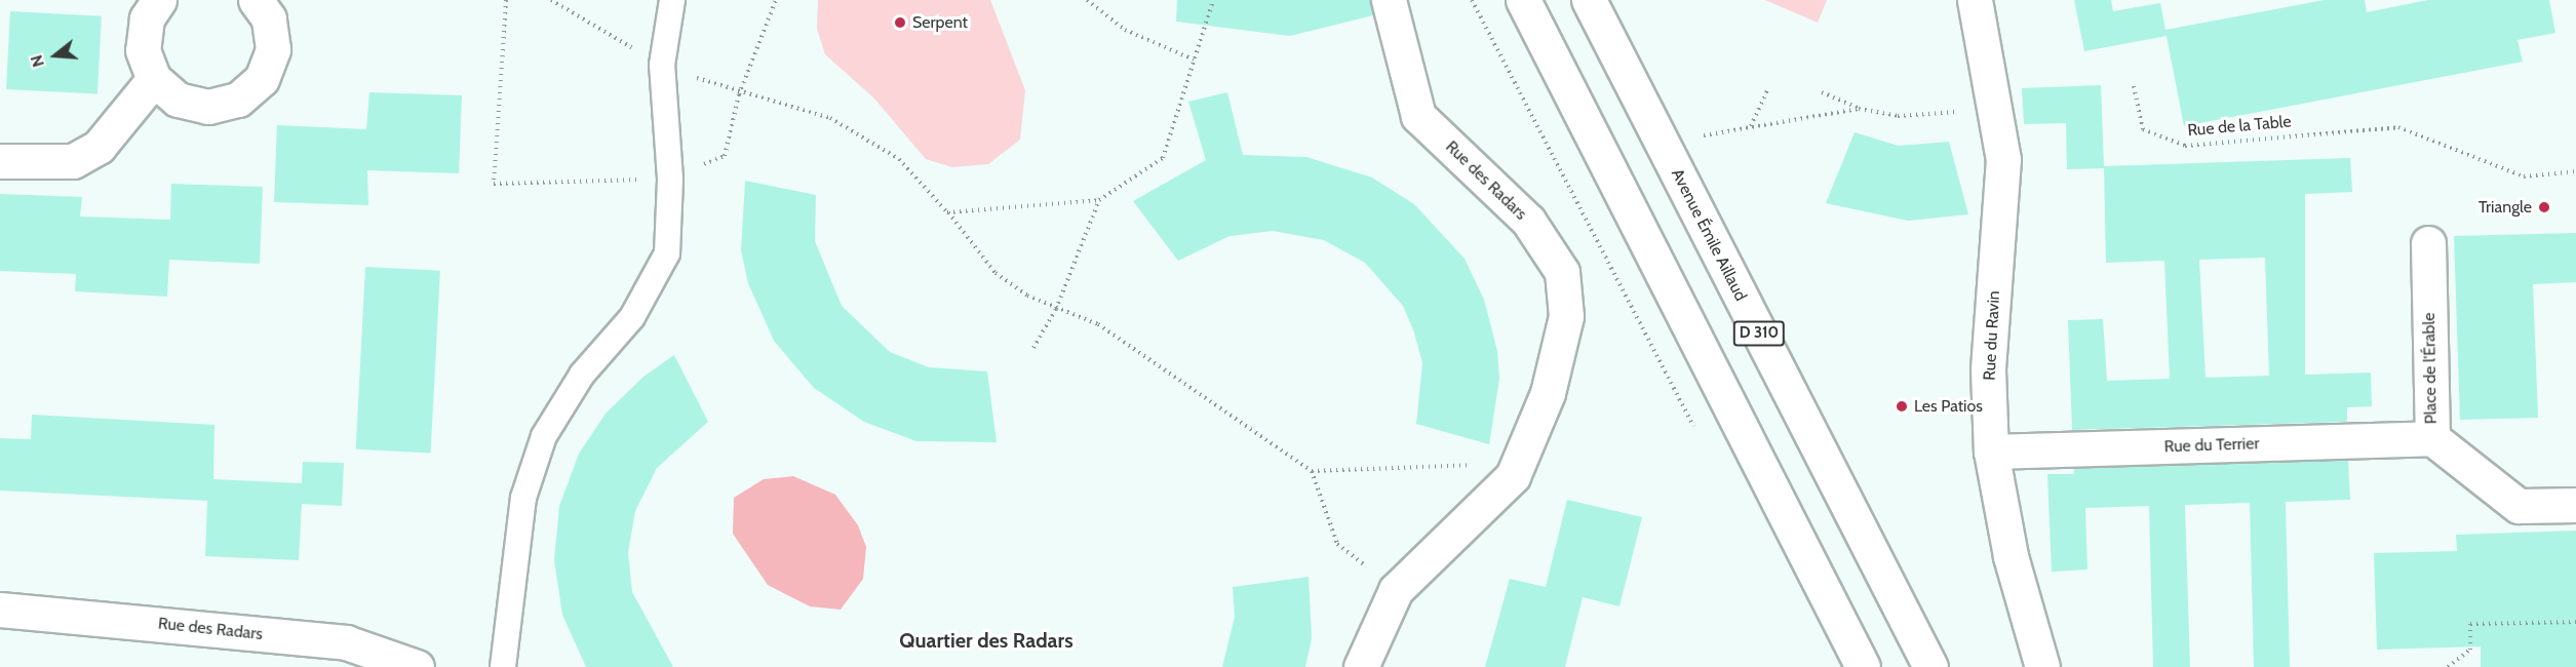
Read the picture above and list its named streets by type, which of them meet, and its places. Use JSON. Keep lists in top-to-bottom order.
{
  "streets": {
    "street": [
      "Rue des Radars",
      "Avenue Émile Aillaud",
      "D 310",
      "Rue du Ravin",
      "Place de l'Érable",
      "Rue du Terrier"
    ],
    "path": ["Rue de la Table"]
  },
  "crossings": [
    ["Rue du Ravin", "Rue du Terrier"],
    ["Place de l'Érable", "Rue du Terrier"]
  ],
  "districts": ["Quartier des Radars"],
  "places": ["Serpent", "Triangle", "Les Patios"],
  "north": "left"
}
